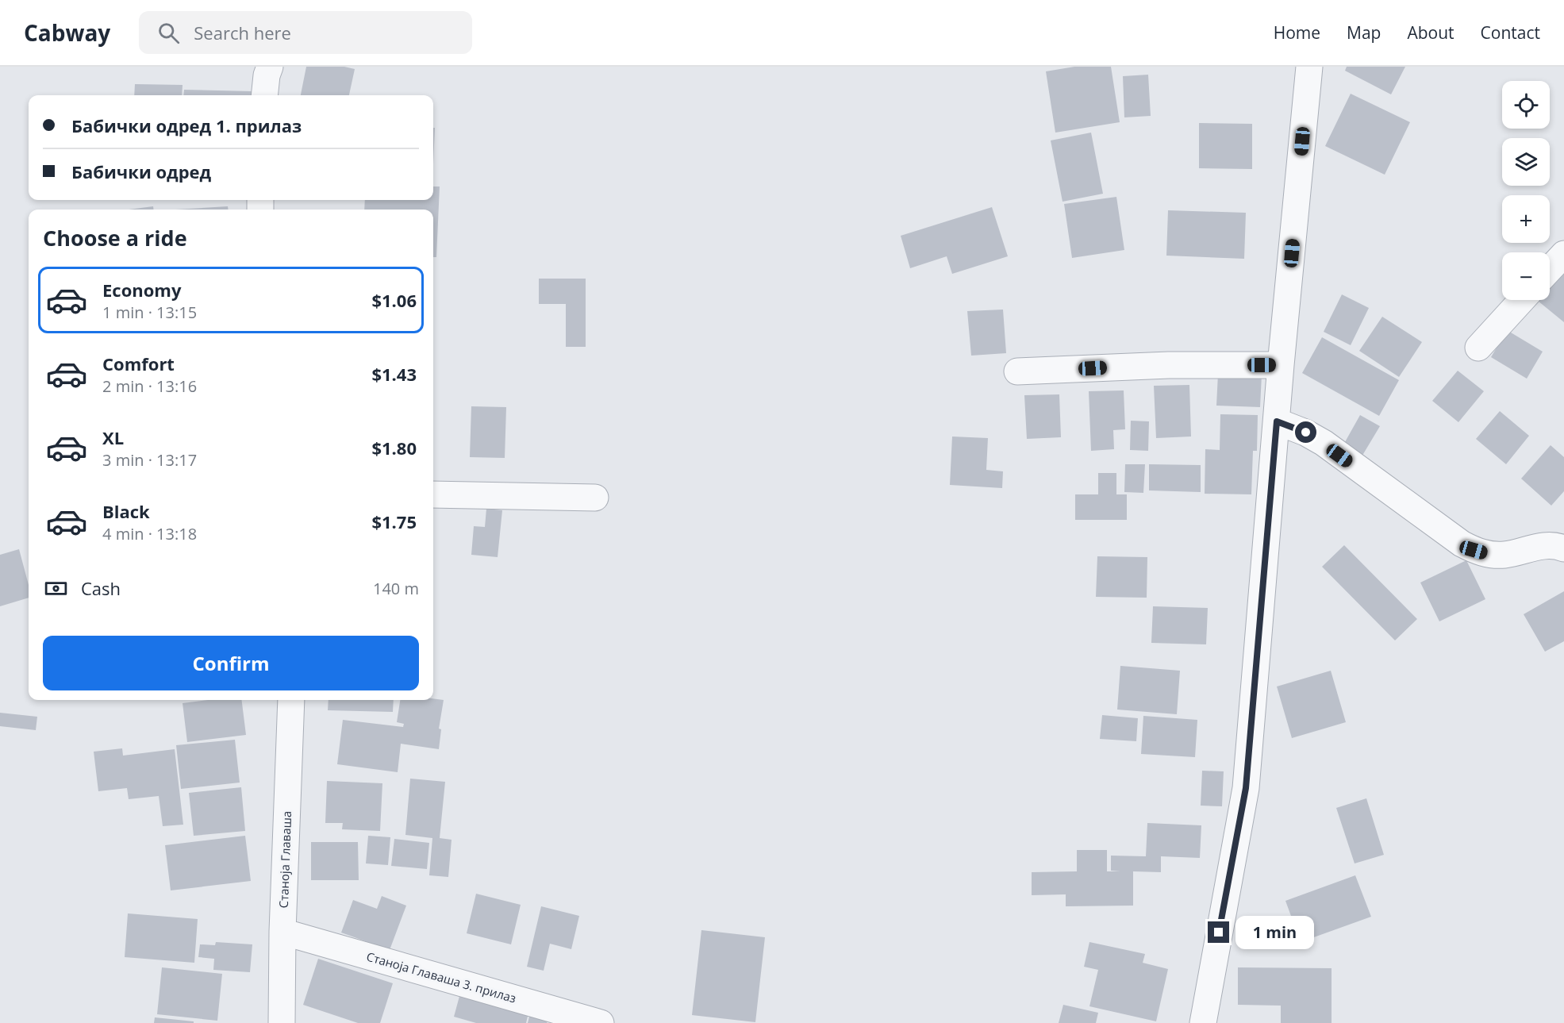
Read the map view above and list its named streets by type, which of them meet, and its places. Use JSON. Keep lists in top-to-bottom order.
{
  "streets": {
    "street": ["Станоја Главаша", "Станоја Главаша 3. прилаз"]
  },
  "crossings": [
    ["Станоја Главаша", "Станоја Главаша 3. прилаз"]
  ],
  "page": {
    "header": "Cabway",
    "search": "Search here",
    "nav": [
      "Home",
      "Map",
      "About",
      "Contact"
    ],
    "map_buttons": ["+", "−"],
    "banner": ["Бабички одред 1. прилаз", "Бабички одред"],
    "heading": "Choose a ride",
    "list": [
      {
        "name": "Economy",
        "note": "1 min · 13:15",
        "value": "$1.06"
      },
      {
        "name": "Comfort",
        "note": "2 min · 13:16",
        "value": "$1.43"
      },
      {
        "name": "XL",
        "note": "3 min · 13:17",
        "value": "$1.80"
      },
      {
        "name": "Black",
        "note": "4 min · 13:18",
        "value": "$1.75"
      }
    ],
    "pay": ["Cash", "140 m"],
    "buttons": "Confirm",
    "bubble": "1 min"
  }
}
